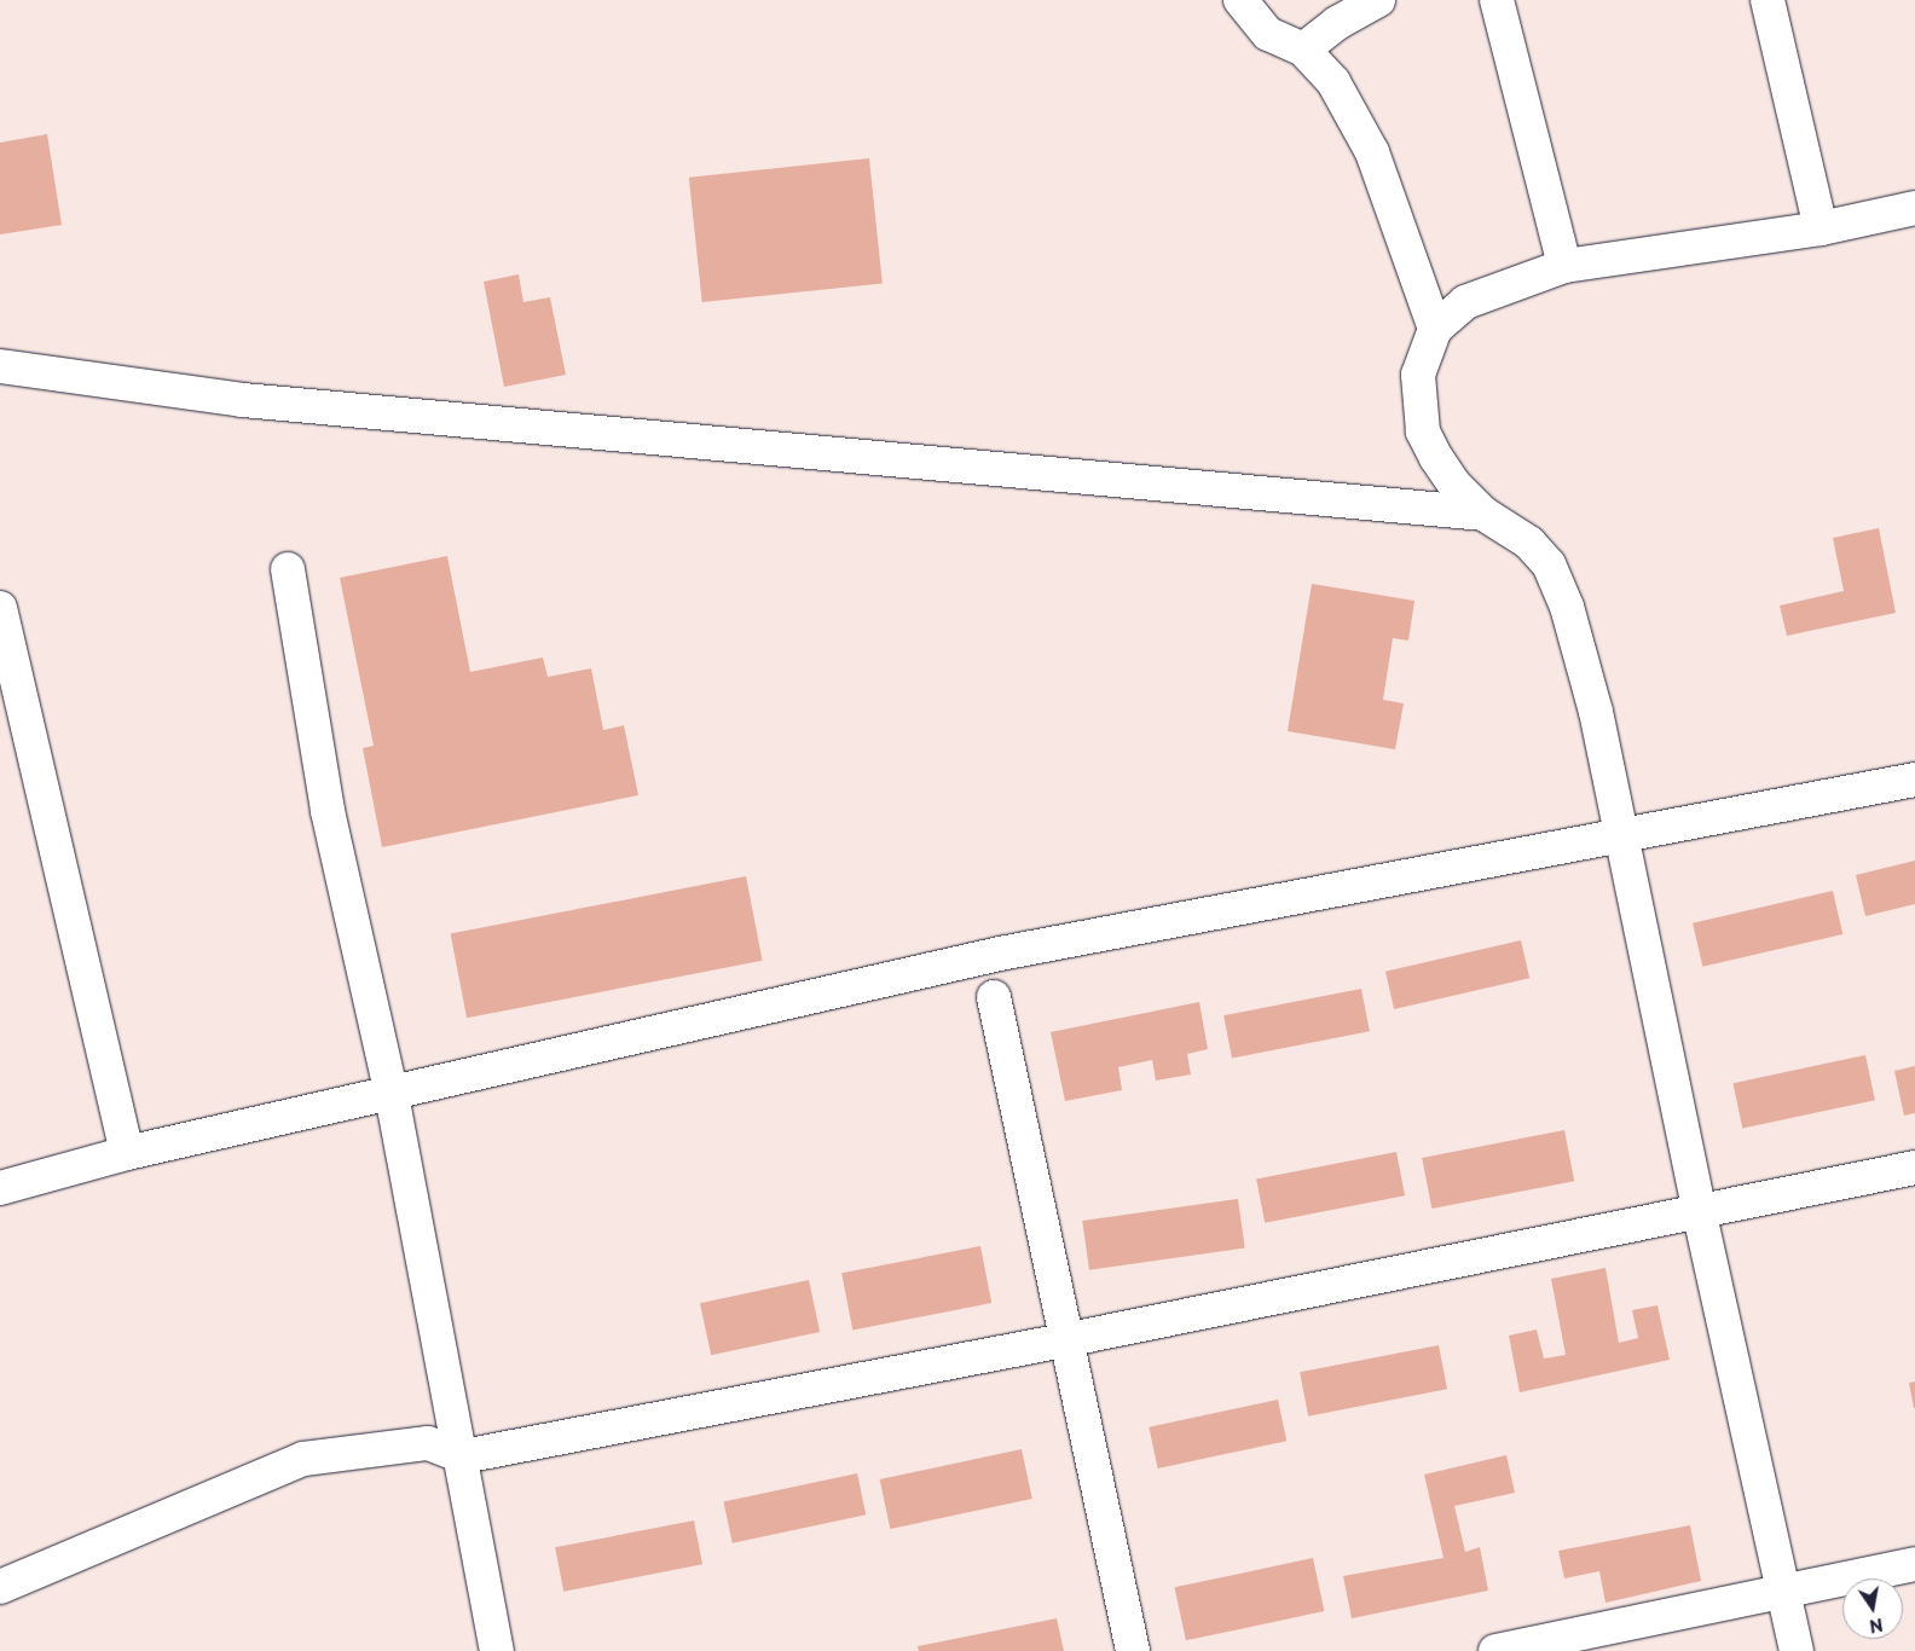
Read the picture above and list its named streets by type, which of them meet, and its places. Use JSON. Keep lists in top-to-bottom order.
{
  "north": "bottom"
}
